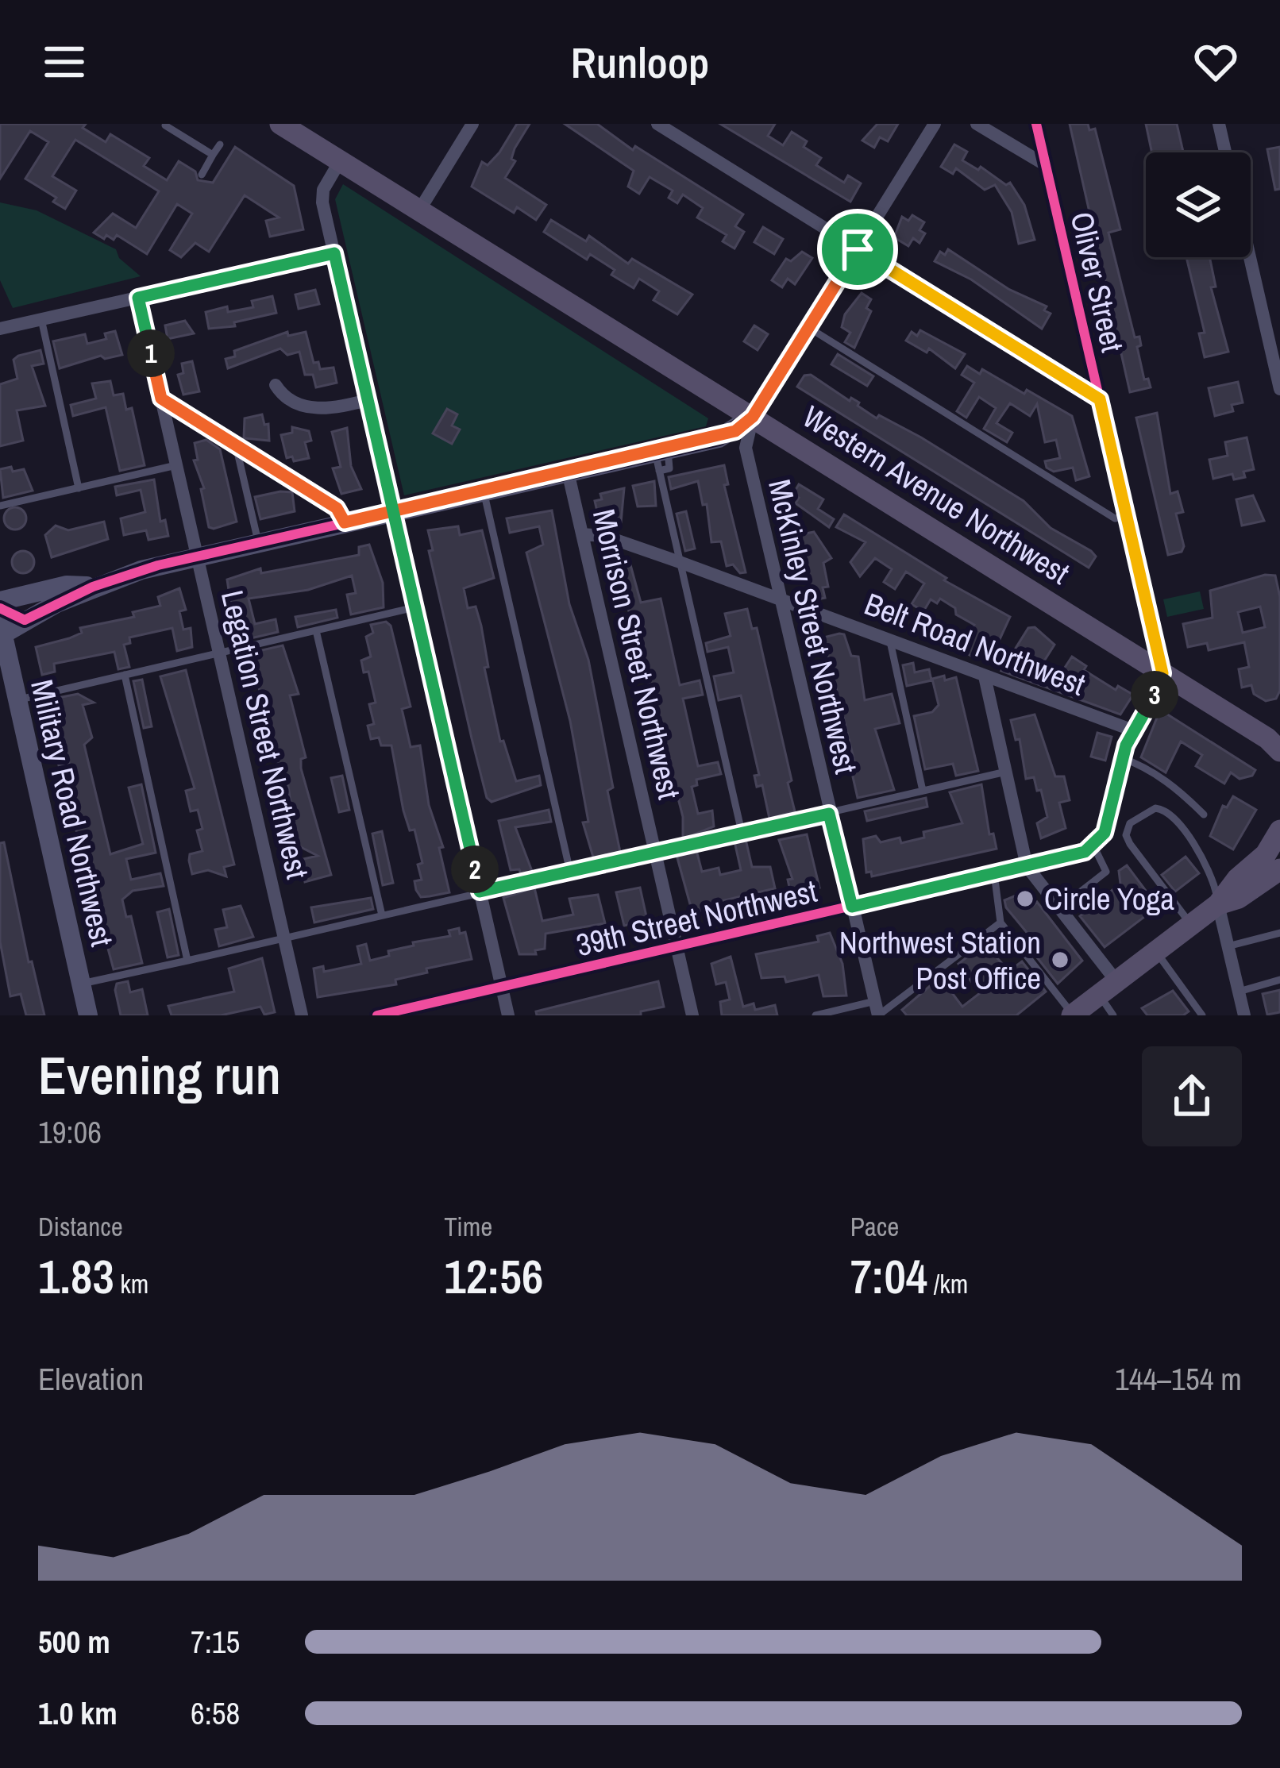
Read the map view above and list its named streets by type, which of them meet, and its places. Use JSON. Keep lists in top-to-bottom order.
{
  "streets": {
    "main road": ["Western Avenue Northwest", "Military Road Northwest"],
    "street": [
      "Oliver Street",
      "McKinley Street Northwest",
      "Belt Road Northwest",
      "Morrison Street Northwest",
      "Legation Street Northwest",
      "39th Street Northwest"
    ]
  },
  "crossings": [
    ["Oliver Street", "Western Avenue Northwest"],
    ["Western Avenue Northwest", "McKinley Street Northwest"],
    ["McKinley Street Northwest", "Belt Road Northwest"],
    ["McKinley Street Northwest", "39th Street Northwest"],
    ["Belt Road Northwest", "Morrison Street Northwest"],
    ["Morrison Street Northwest", "39th Street Northwest"]
  ],
  "places": ["Circle Yoga", "Northwest Station Post Office"],
  "page": {
    "header": "Runloop",
    "pins": ["1", "3", "2"],
    "heading": ["Evening run", "19:06"],
    "stats": [
      ["Distance", "1.83 km"],
      ["Time", "12:56"],
      ["Pace", "7:04 /km"]
    ],
    "chart": ["Elevation", "144–154 m"],
    "list": [
      {
        "name": "500 m",
        "note": "7:15"
      },
      {
        "name": "1.0 km",
        "note": "6:58"
      }
    ]
  }
}
